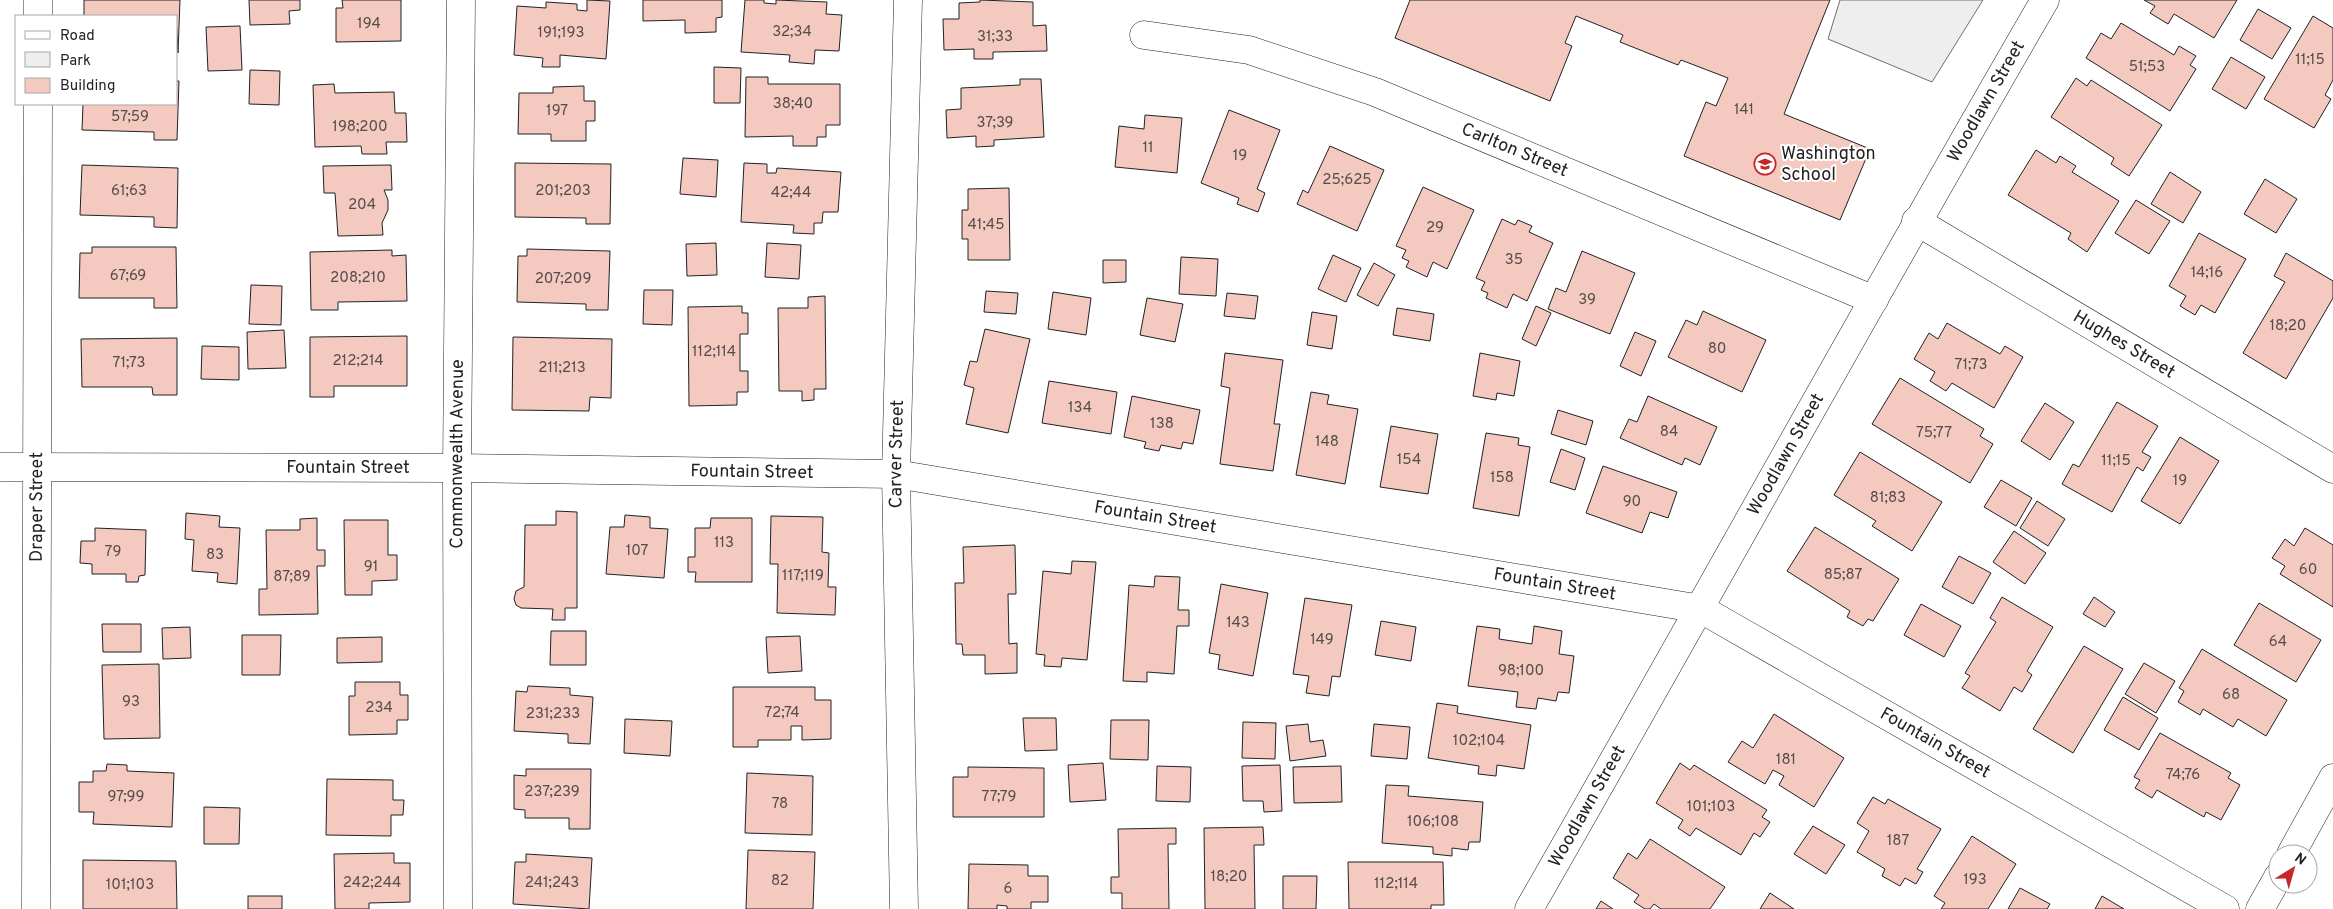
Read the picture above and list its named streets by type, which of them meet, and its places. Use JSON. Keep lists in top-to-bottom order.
{
  "streets": {
    "street": [
      "Woodlawn Street",
      "Carlton Street",
      "Hughes Street",
      "Commonwealth Avenue",
      "Carver Street",
      "Fountain Street",
      "Draper Street"
    ]
  },
  "crossings": [
    ["Woodlawn Street", "Carlton Street"],
    ["Woodlawn Street", "Hughes Street"],
    ["Woodlawn Street", "Fountain Street"],
    ["Commonwealth Avenue", "Fountain Street"],
    ["Carver Street", "Fountain Street"],
    ["Fountain Street", "Draper Street"]
  ],
  "places": {
    "school or university": ["Washington School"]
  },
  "house_numbers": [
    "194",
    "32;34",
    "191;193",
    "31;33",
    "11;15",
    "51;53",
    "38;40",
    "141",
    "197",
    "57;59",
    "37;39",
    "198;200",
    "11",
    "19",
    "25;625",
    "61;63",
    "201;203",
    "42;44",
    "204",
    "41;45",
    "29",
    "35",
    "14;16",
    "67;69",
    "208;210",
    "207;209",
    "39",
    "18;20",
    "80",
    "112;114",
    "212;214",
    "71;73",
    "71;73",
    "211;213",
    "134",
    "138",
    "84",
    "75;77",
    "148",
    "154",
    "11;15",
    "158",
    "19",
    "81;83",
    "90",
    "113",
    "107",
    "79",
    "83",
    "91",
    "60",
    "85;87",
    "117;119",
    "87;89",
    "143",
    "149",
    "64",
    "98;100",
    "68",
    "93",
    "234",
    "72;74",
    "231;233",
    "102;104",
    "181",
    "74;76",
    "237;239",
    "97;99",
    "77;79",
    "78",
    "101;103",
    "106;108",
    "187",
    "18;20",
    "193",
    "82",
    "242;244",
    "241;243",
    "112;114",
    "101;103",
    "6"
  ],
  "legend": ["Road", "Park", "Building"],
  "north": "top right"
}
